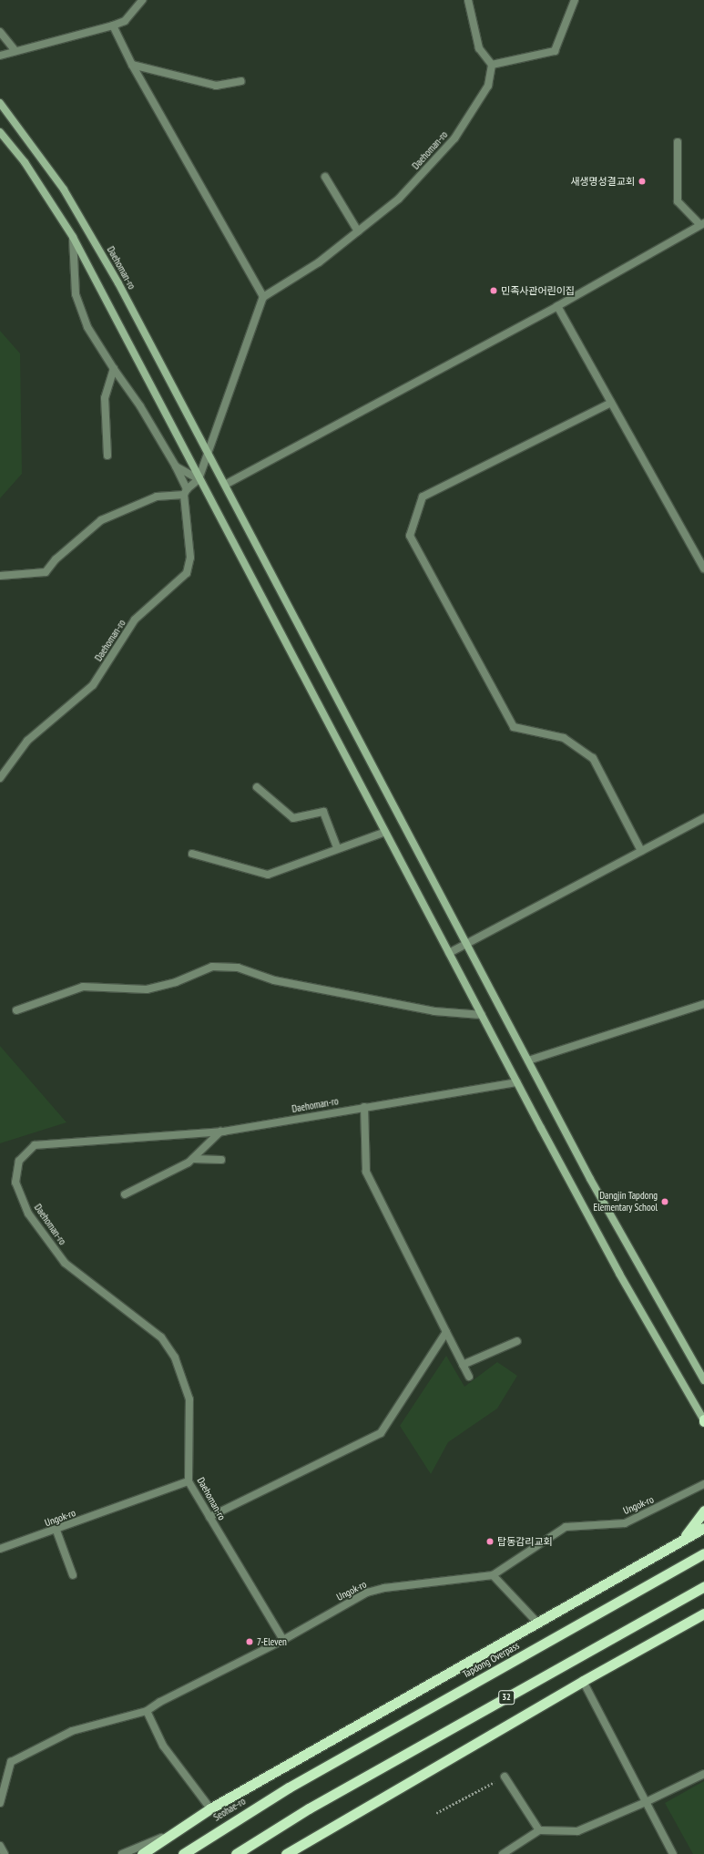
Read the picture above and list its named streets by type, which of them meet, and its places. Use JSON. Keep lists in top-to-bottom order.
{
  "streets": {
    "highway": ["Tapdong Overpass", "32", "Seohae-ro"],
    "main road": ["Daehoman-ro"],
    "street": ["Ungok-ro"]
  },
  "crossings": [
    ["Daehoman-ro", "Ungok-ro"],
    ["Tapdong Overpass", "Seohae-ro"]
  ],
  "places": [
    "새생명성결교회",
    "민족사관어린이집",
    "Dangjin Tapdong Elementary School",
    "탑동감리교회",
    "7-Eleven"
  ]
}
